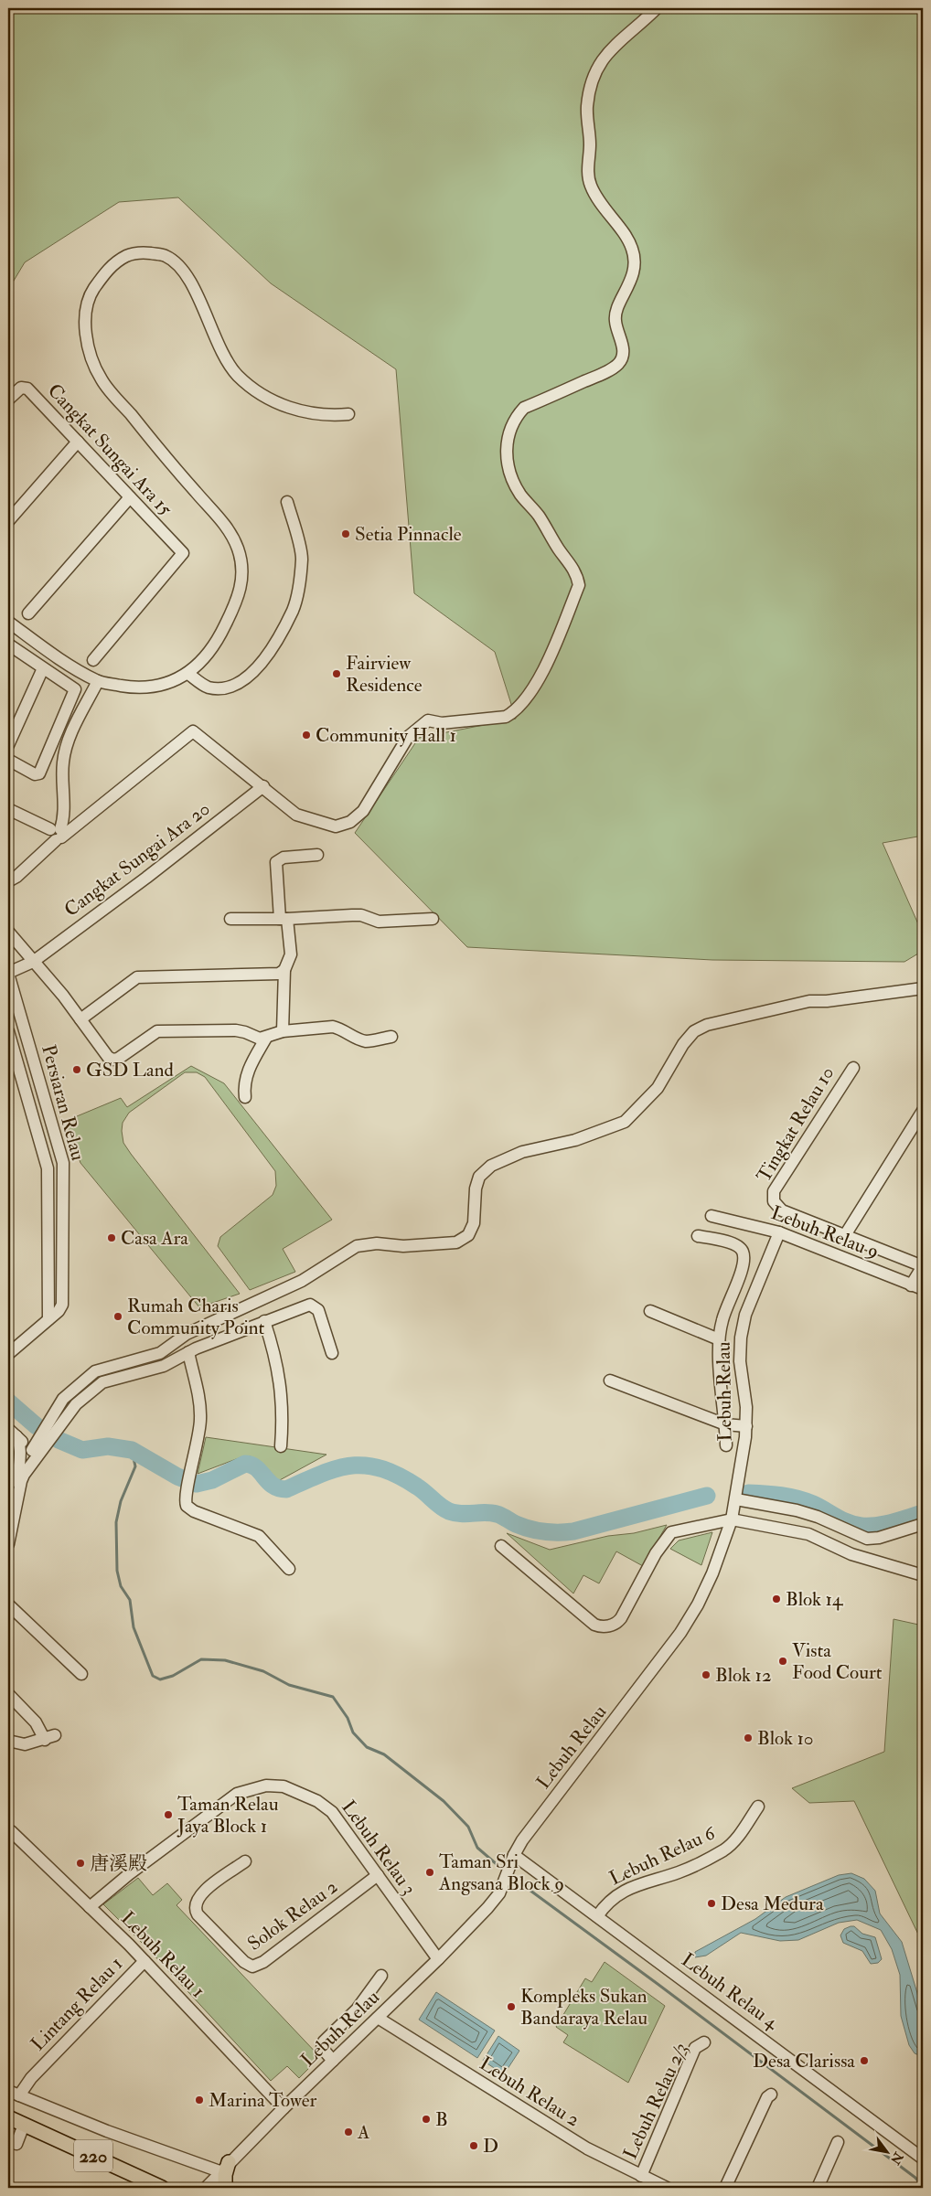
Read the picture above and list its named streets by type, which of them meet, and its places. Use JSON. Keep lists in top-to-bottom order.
{
  "streets": {
    "main road": ["220"],
    "street": [
      "Cangkat Sungai Ara 15",
      "Cangkat Sungai Ara 20",
      "Persiaran Relau",
      "Tingkat Relau 10",
      "Lebuh Relau 9",
      "Lebuh Relau",
      "Lebuh Relau 3",
      "Lebuh Relau 6",
      "Solok Relau 2",
      "Lebuh Relau 1",
      "Lebuh Relau 4",
      "Lintang Relau 1",
      "Lebuh Relau 2",
      "Lebuh Relau 2/3"
    ]
  },
  "crossings": [
    ["Cangkat Sungai Ara 20", "Persiaran Relau"],
    ["Lebuh Relau 9", "Lebuh Relau"],
    ["Lebuh Relau", "Lebuh Relau 3"],
    ["Lebuh Relau", "Lebuh Relau 1"],
    ["Lebuh Relau", "Lebuh Relau 4"],
    ["Lebuh Relau", "Lebuh Relau 2"],
    ["Lebuh Relau 3", "Solok Relau 2"],
    ["Lebuh Relau 3", "Lebuh Relau 1"],
    ["Lebuh Relau 6", "Lebuh Relau 4"],
    ["Lebuh Relau 1", "Lintang Relau 1"],
    ["Lebuh Relau 2", "Lebuh Relau 2/3"]
  ],
  "places": [
    "Setia Pinnacle",
    "Fairview Residence",
    "Community Hall 1",
    "GSD Land",
    "Casa Ara",
    "Rumah Charis Community Point",
    "Blok 14",
    "Vista Food Court",
    "Blok 12",
    "Blok 10",
    "Taman Relau Jaya Block 1",
    "唐溪殿",
    "Taman Sri Angsana Block 9",
    "Desa Medura",
    "Kompleks Sukan Bandaraya Relau",
    "Desa Clarissa",
    "Marina Tower",
    "B",
    "A",
    "D"
  ],
  "north": "bottom right"
}
